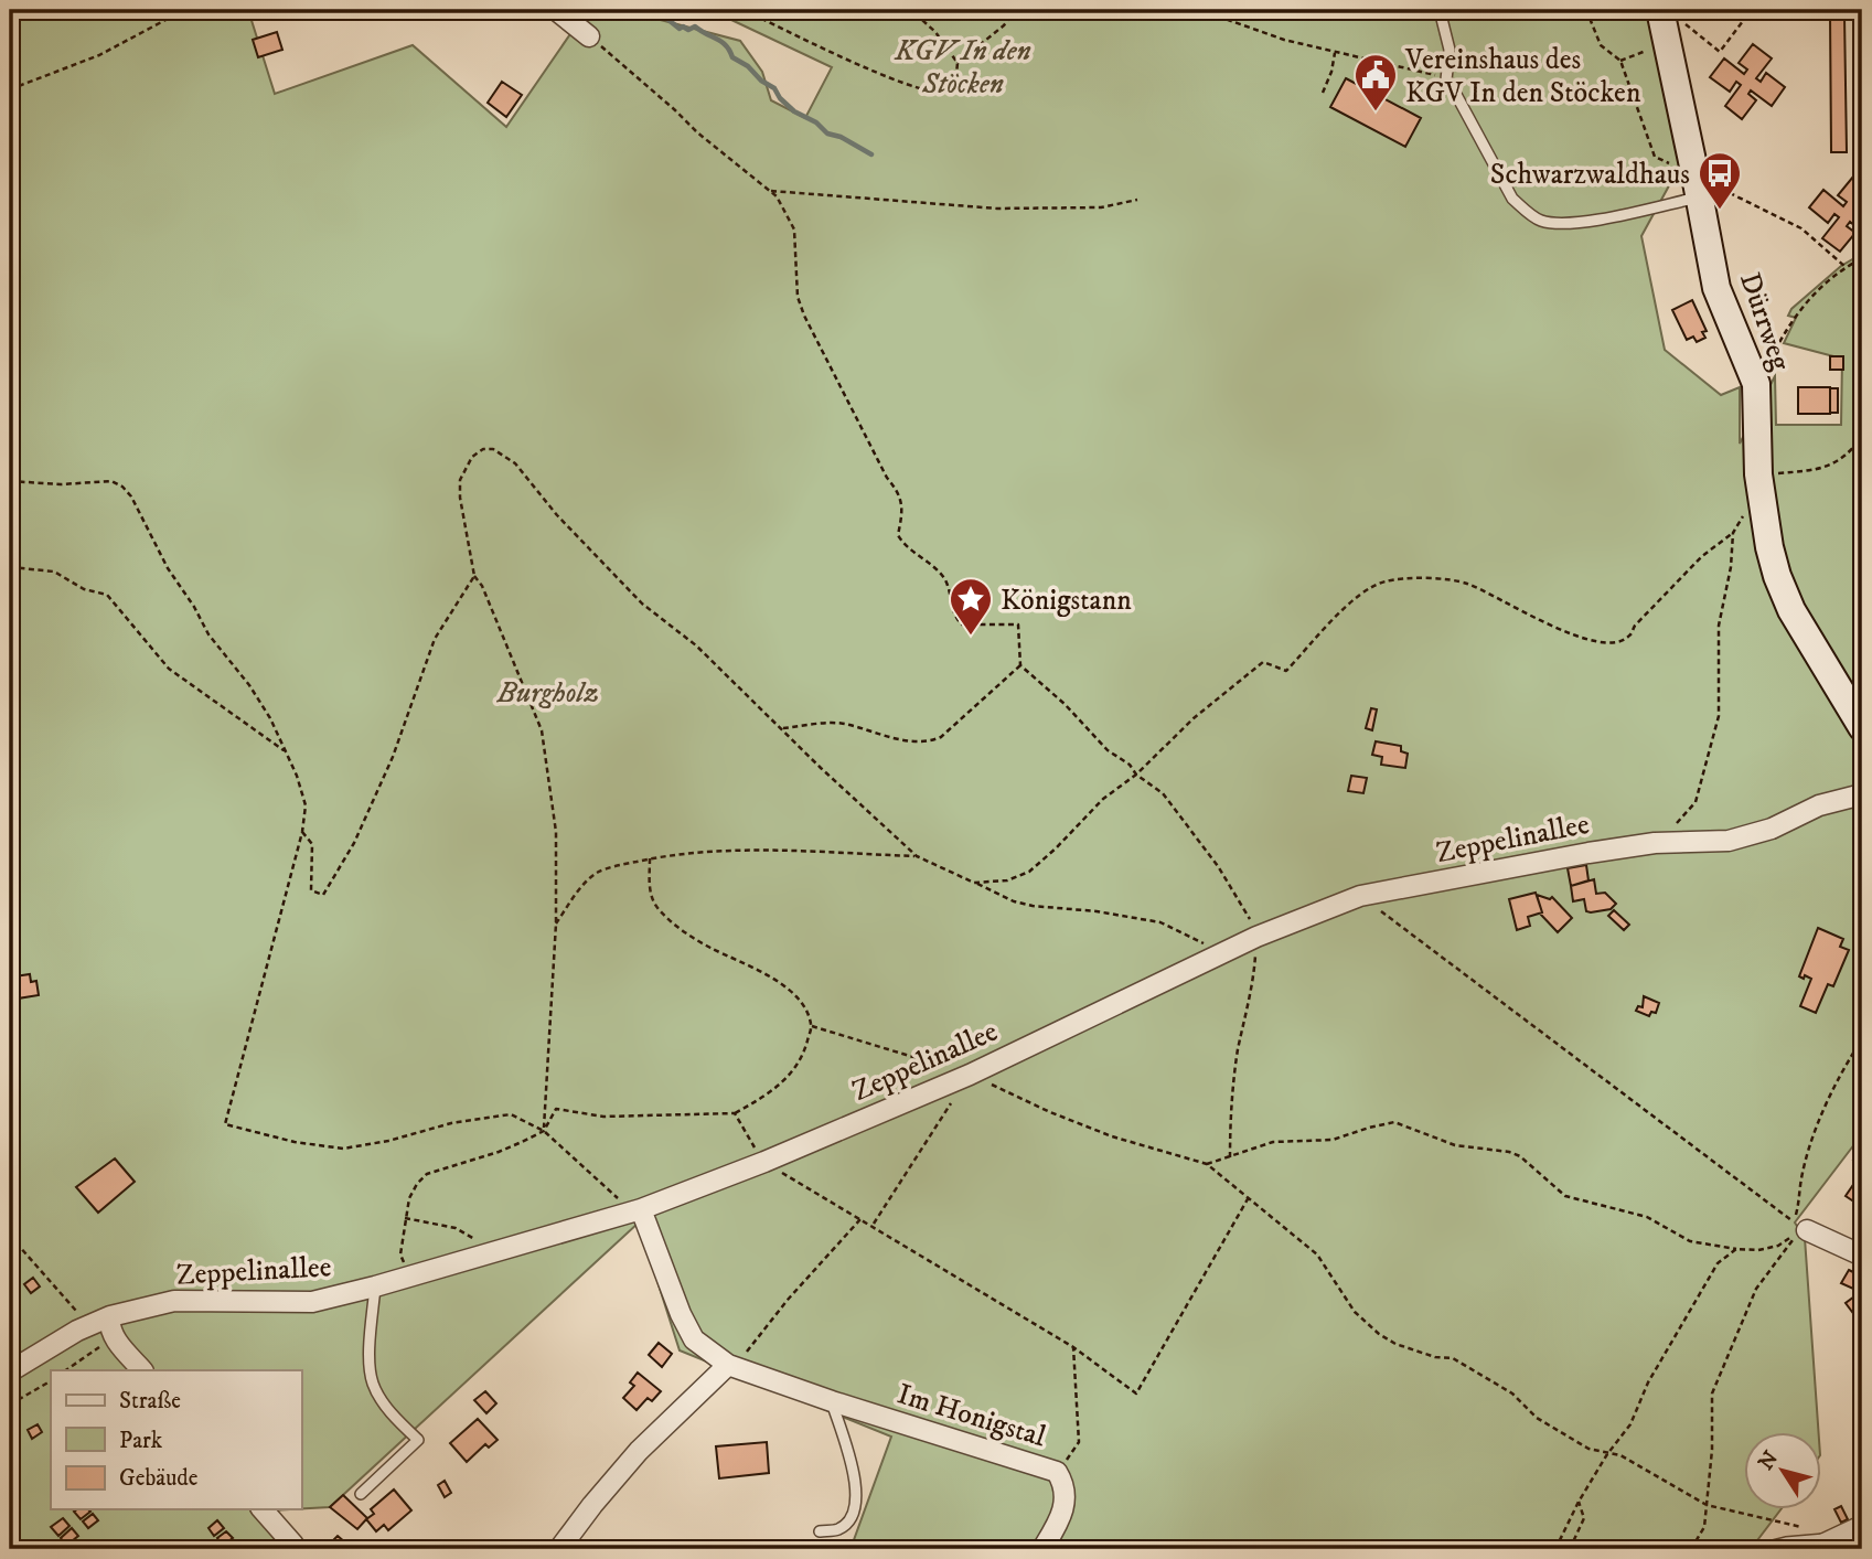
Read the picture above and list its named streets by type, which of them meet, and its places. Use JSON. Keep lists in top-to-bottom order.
{
  "streets": {
    "street": ["Dürrweg", "Zeppelinallee", "Im Honigstal"]
  },
  "crossings": [
    ["Zeppelinallee", "Im Honigstal"]
  ],
  "parks": ["KGV In den Stöcken", "Burgholz"],
  "places": {
    "public building": ["Vereinshaus des KGV In den Stöcken"],
    "bus stop": ["Schwarzwaldhaus"],
    "place": ["Königstann"]
  },
  "legend": ["Straße", "Park", "Gebäude"],
  "north": "top left"
}
